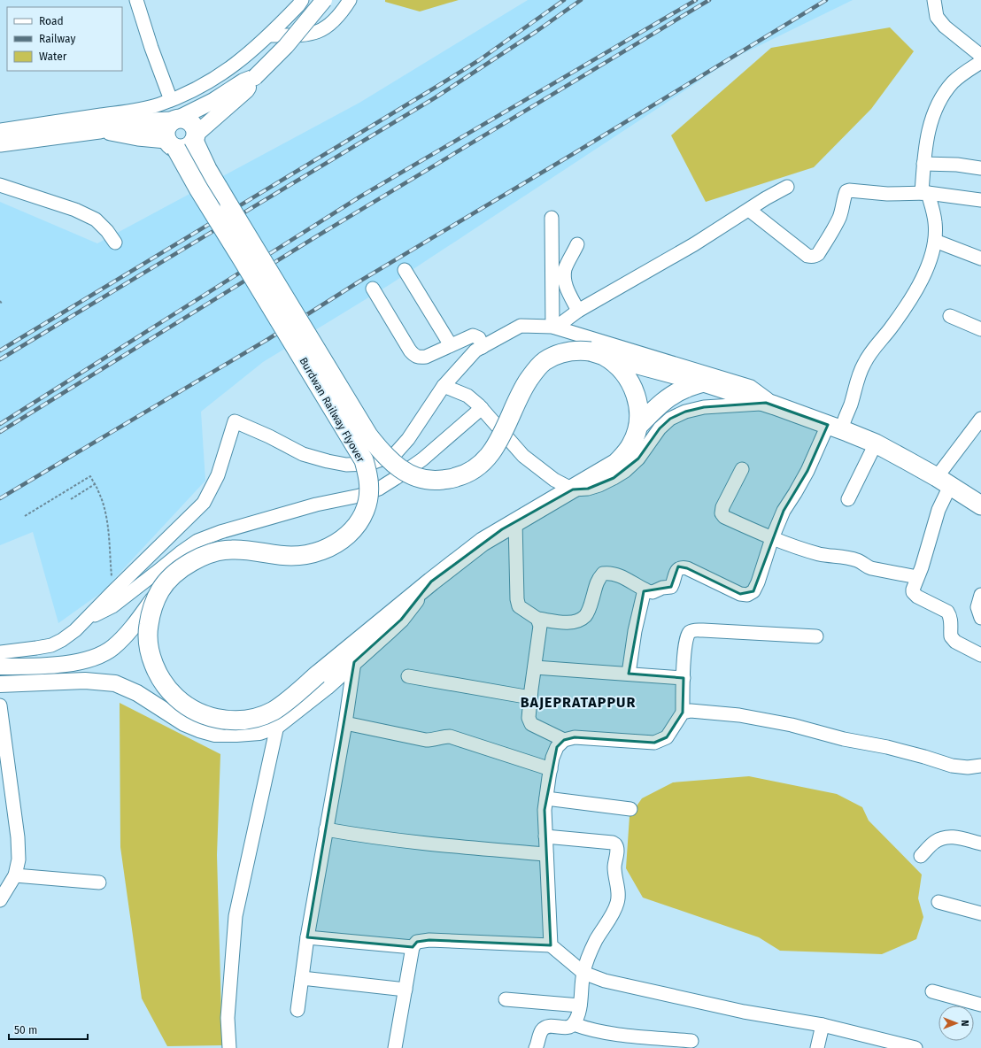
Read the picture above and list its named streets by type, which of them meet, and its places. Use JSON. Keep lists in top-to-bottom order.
{
  "streets": {
    "highway": ["Burdwan Railway Flyover"]
  },
  "districts": ["BAJEPRATAPPUR"],
  "legend": ["Road", "Railway", "Water"],
  "scale_bar": "50 m",
  "north": "right"
}
